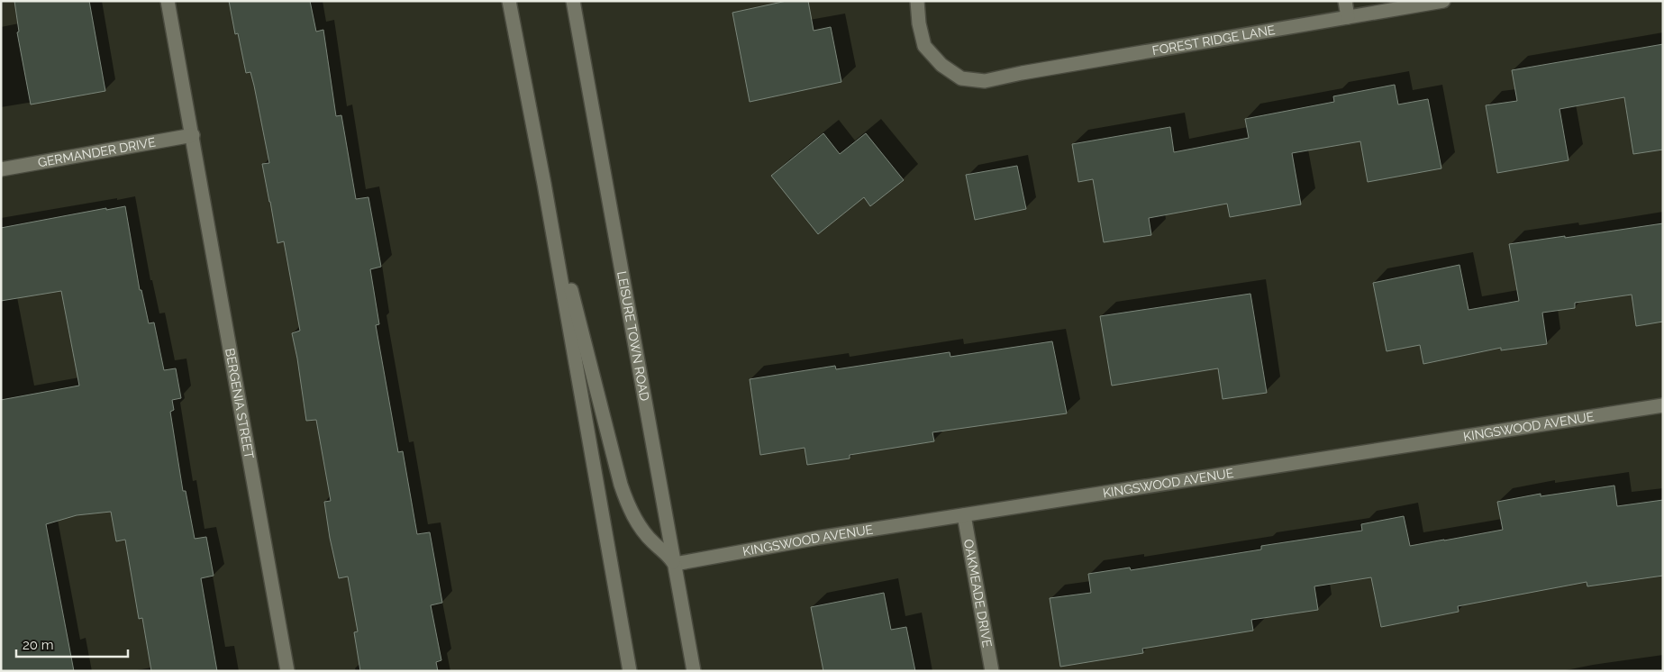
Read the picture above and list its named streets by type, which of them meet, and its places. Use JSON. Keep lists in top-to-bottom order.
{
  "streets": {
    "street": [
      "FOREST RIDGE LANE",
      "GERMANDER DRIVE",
      "LEISURE TOWN ROAD",
      "BERGENIA STREET",
      "KINGSWOOD AVENUE",
      "OAKMEADE DRIVE"
    ]
  },
  "crossings": [
    ["GERMANDER DRIVE", "BERGENIA STREET"],
    ["LEISURE TOWN ROAD", "KINGSWOOD AVENUE"],
    ["KINGSWOOD AVENUE", "OAKMEADE DRIVE"]
  ],
  "scale_bar": "20 m"
}
